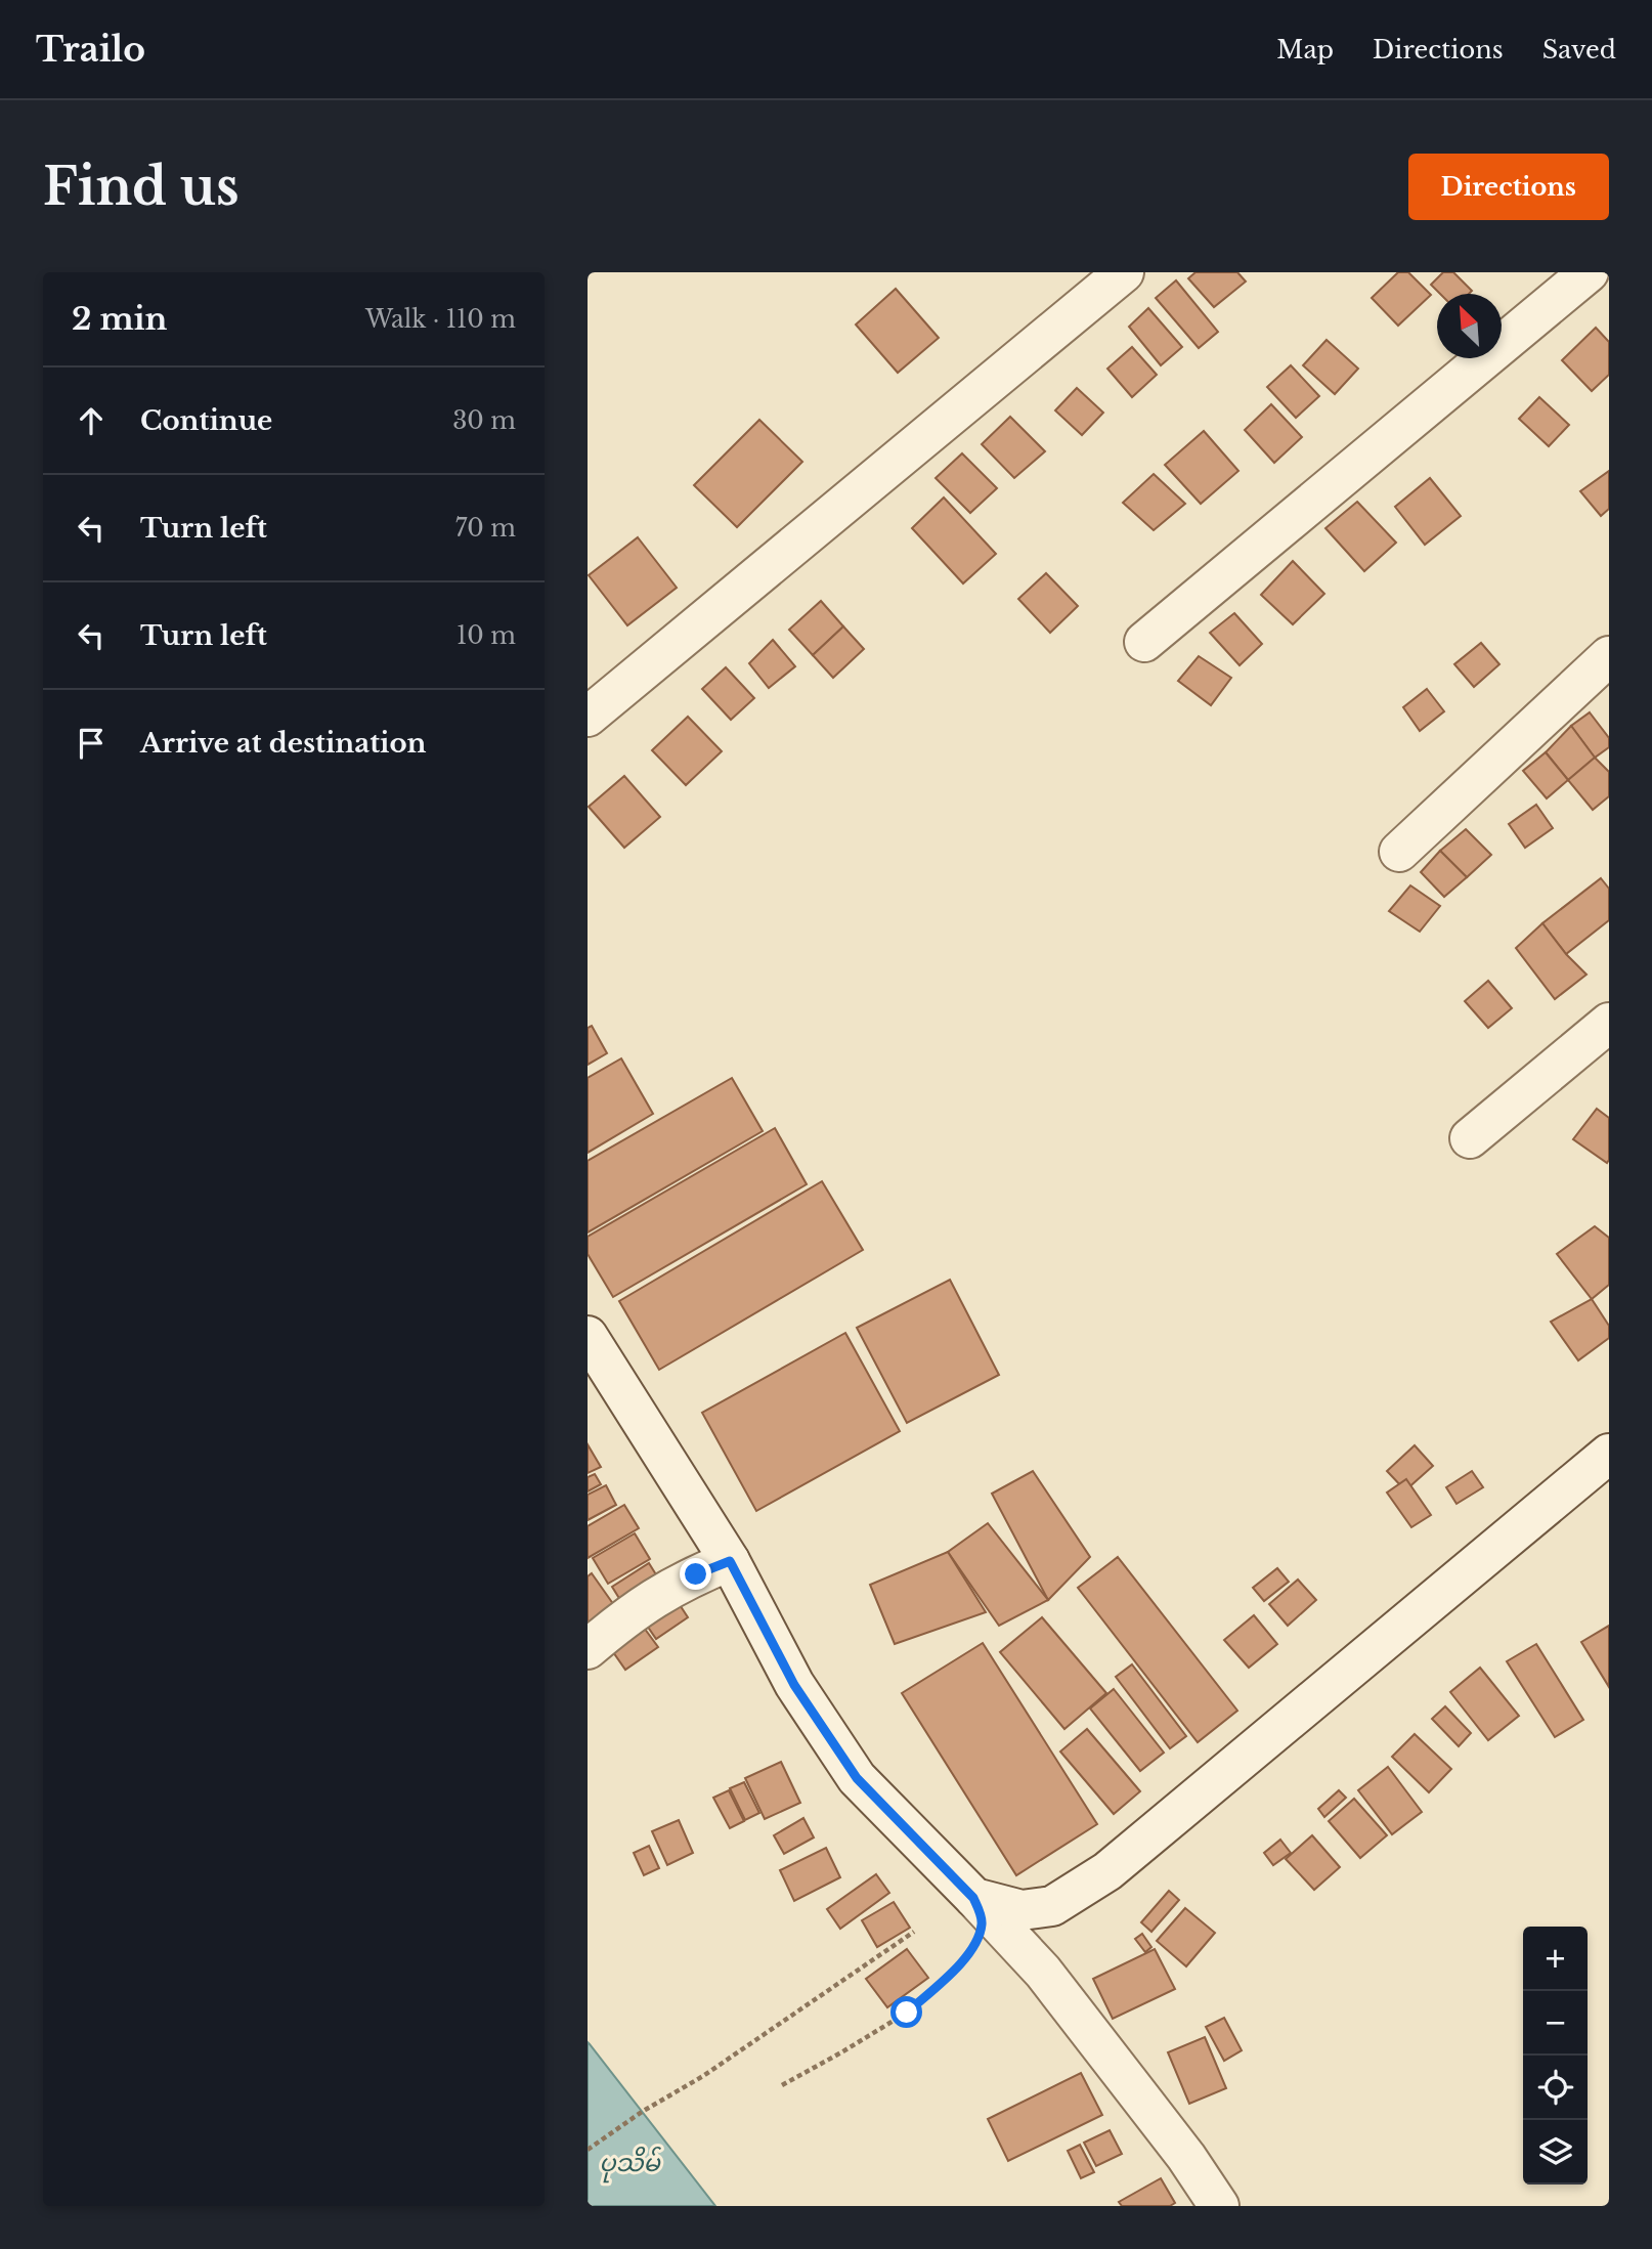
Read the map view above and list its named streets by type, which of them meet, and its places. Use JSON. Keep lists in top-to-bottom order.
{
  "water": ["ပုသိမ်"],
  "north": "top left",
  "page": {
    "header": "Trailo",
    "nav": ["Map", "Directions", "Saved"],
    "buttons": "Directions",
    "title": "Find us",
    "heading": ["2 min", "Walk · 110 m"],
    "list": [
      ["Continue", "30 m"],
      ["Turn left", "70 m"],
      ["Turn left", "10 m"],
      "Arrive at destination"
    ],
    "map_buttons": ["+", "−"]
  }
}
